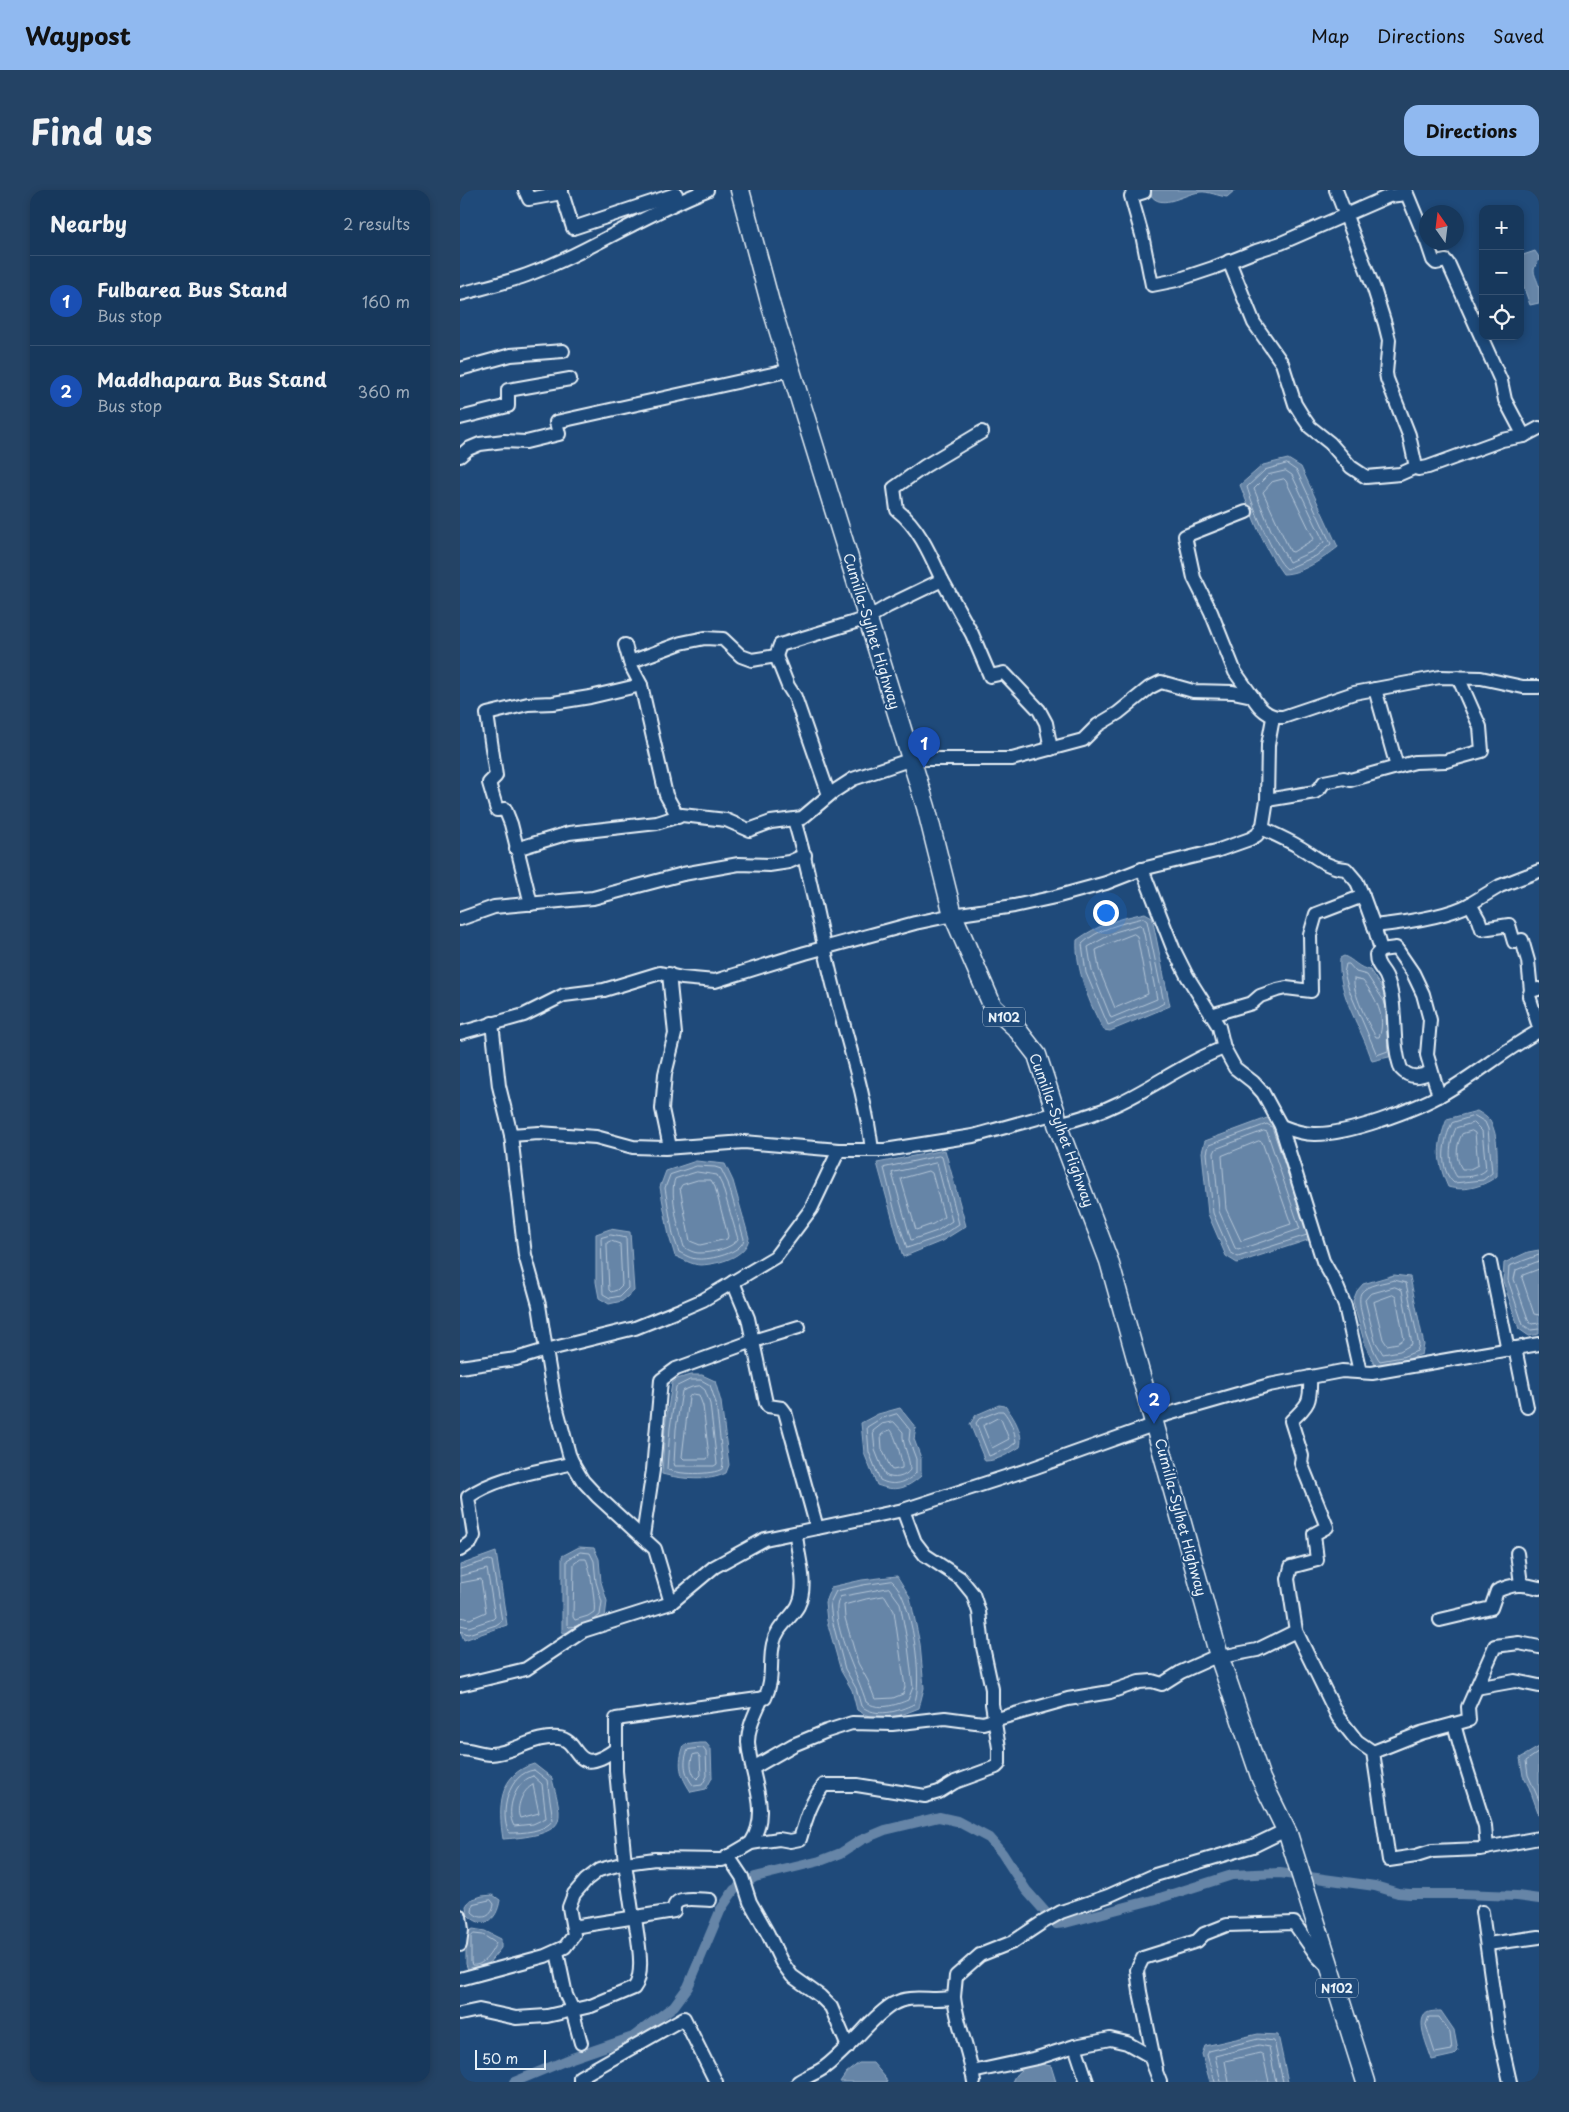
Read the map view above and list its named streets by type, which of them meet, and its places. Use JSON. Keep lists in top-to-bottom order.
{
  "streets": {
    "highway": ["Cumilla-Sylhet Highway", "N102"]
  },
  "scale_bar": "50 m",
  "north": "top",
  "page": {
    "header": "Waypost",
    "nav": ["Map", "Directions", "Saved"],
    "title": "Find us",
    "buttons": "Directions",
    "heading": ["Nearby", "2 results"],
    "map_buttons": ["+", "−"],
    "list": [
      {
        "mark": "1",
        "name": "Fulbarea Bus Stand",
        "note": "Bus stop",
        "value": "160 m"
      },
      {
        "mark": "2",
        "name": "Maddhapara Bus Stand",
        "note": "Bus stop",
        "value": "360 m"
      }
    ],
    "pins": ["1", "2"],
    "scale": "50 m"
  }
}
